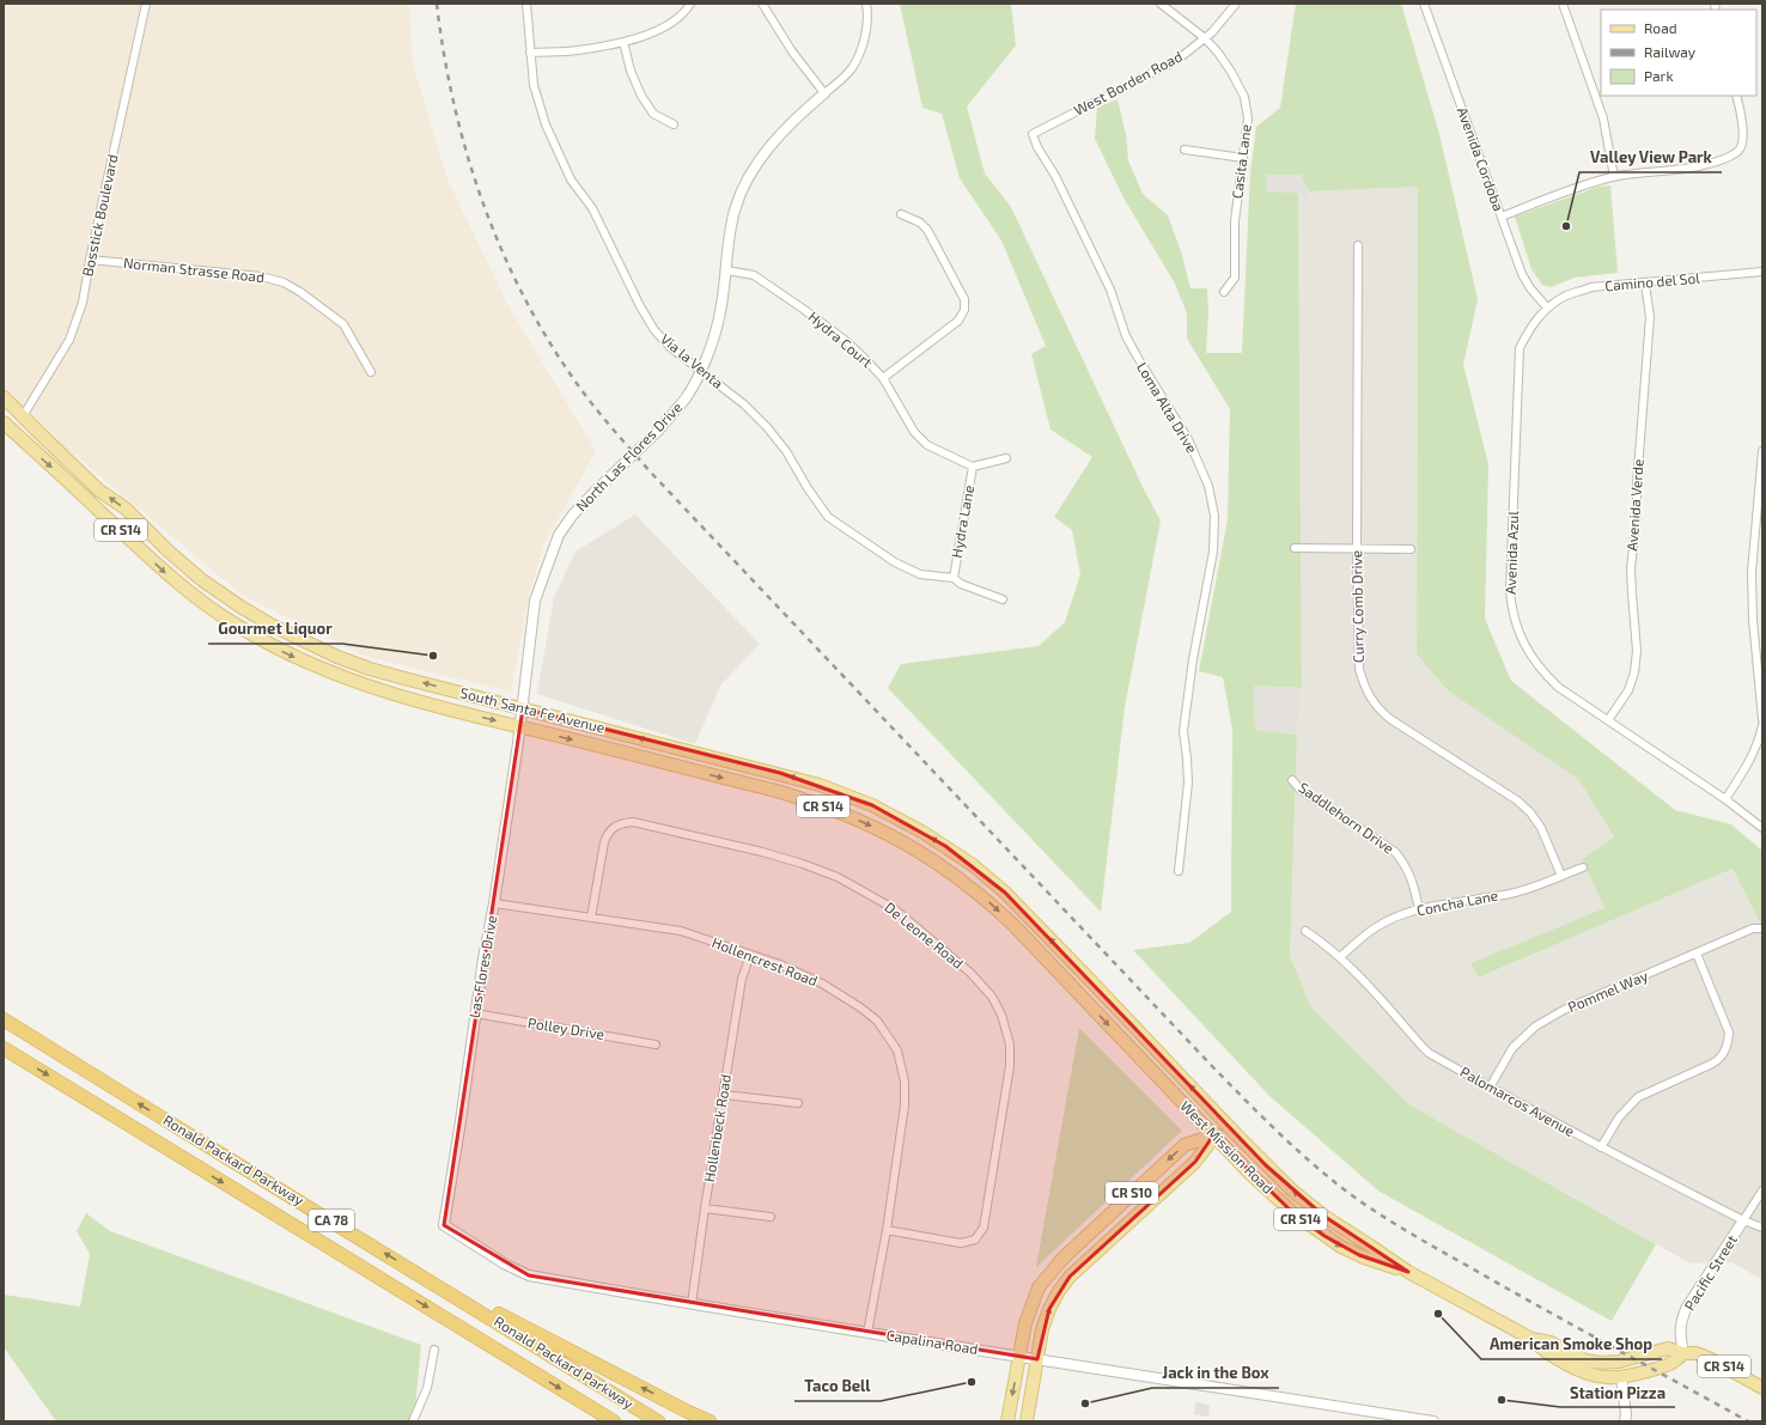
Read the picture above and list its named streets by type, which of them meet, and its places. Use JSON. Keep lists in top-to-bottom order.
{
  "streets": {
    "highway": ["Ronald Packard Parkway", "CA 78"],
    "main road": [
      "CR S14",
      "South Santa Fe Avenue",
      "West Mission Road",
      "CR S10"
    ],
    "street": [
      "West Borden Road",
      "Avenida Cordoba",
      "Casita Lane",
      "Bosstick Boulevard",
      "Norman Strasse Road",
      "Camino del Sol",
      "Hydra Court",
      "Via la Venta",
      "Loma Alta Drive",
      "North Las Flores Drive",
      "Avenida Verde",
      "Hydra Lane",
      "Avenida Azul",
      "Curry Comb Drive",
      "Saddlehorn Drive",
      "Concha Lane",
      "De Leone Road",
      "Hollencrest Road",
      "Las Flores Drive",
      "Pommel Way",
      "Polley Drive",
      "Palomarcos Avenue",
      "Hollenbeck Road",
      "Pacific Street",
      "Capalina Road"
    ]
  },
  "crossings": [
    ["West Borden Road", "Casita Lane"],
    ["West Borden Road", "Loma Alta Drive"],
    ["Avenida Cordoba", "Camino del Sol"],
    ["Avenida Cordoba", "Avenida Azul"],
    ["Bosstick Boulevard", "Norman Strasse Road"],
    ["Bosstick Boulevard", "South Santa Fe Avenue"],
    ["Camino del Sol", "Avenida Verde"],
    ["Camino del Sol", "Avenida Azul"],
    ["Hydra Court", "North Las Flores Drive"],
    ["Hydra Court", "Hydra Lane"],
    ["Via la Venta", "North Las Flores Drive"],
    ["Via la Venta", "Hydra Lane"],
    ["North Las Flores Drive", "South Santa Fe Avenue"],
    ["North Las Flores Drive", "Las Flores Drive"],
    ["Avenida Verde", "Avenida Azul"],
    ["Curry Comb Drive", "Concha Lane"],
    ["South Santa Fe Avenue", "Las Flores Drive"],
    ["South Santa Fe Avenue", "West Mission Road"],
    ["Saddlehorn Drive", "Concha Lane"],
    ["Concha Lane", "Palomarcos Avenue"],
    ["De Leone Road", "Hollencrest Road"],
    ["Hollencrest Road", "Las Flores Drive"],
    ["Hollencrest Road", "Hollenbeck Road"],
    ["Hollencrest Road", "Capalina Road"],
    ["Las Flores Drive", "Polley Drive"],
    ["Las Flores Drive", "Capalina Road"],
    ["Pommel Way", "Palomarcos Avenue"],
    ["Palomarcos Avenue", "Pacific Street"],
    ["Hollenbeck Road", "Capalina Road"],
    ["West Mission Road", "CR S10"],
    ["West Mission Road", "Pacific Street"],
    ["CR S10", "Capalina Road"]
  ],
  "places": [
    "Valley View Park",
    "Gourmet Liquor",
    "American Smoke Shop",
    "Taco Bell",
    "Station Pizza",
    "Jack in the Box"
  ],
  "legend": ["Road", "Railway", "Park"]
}
